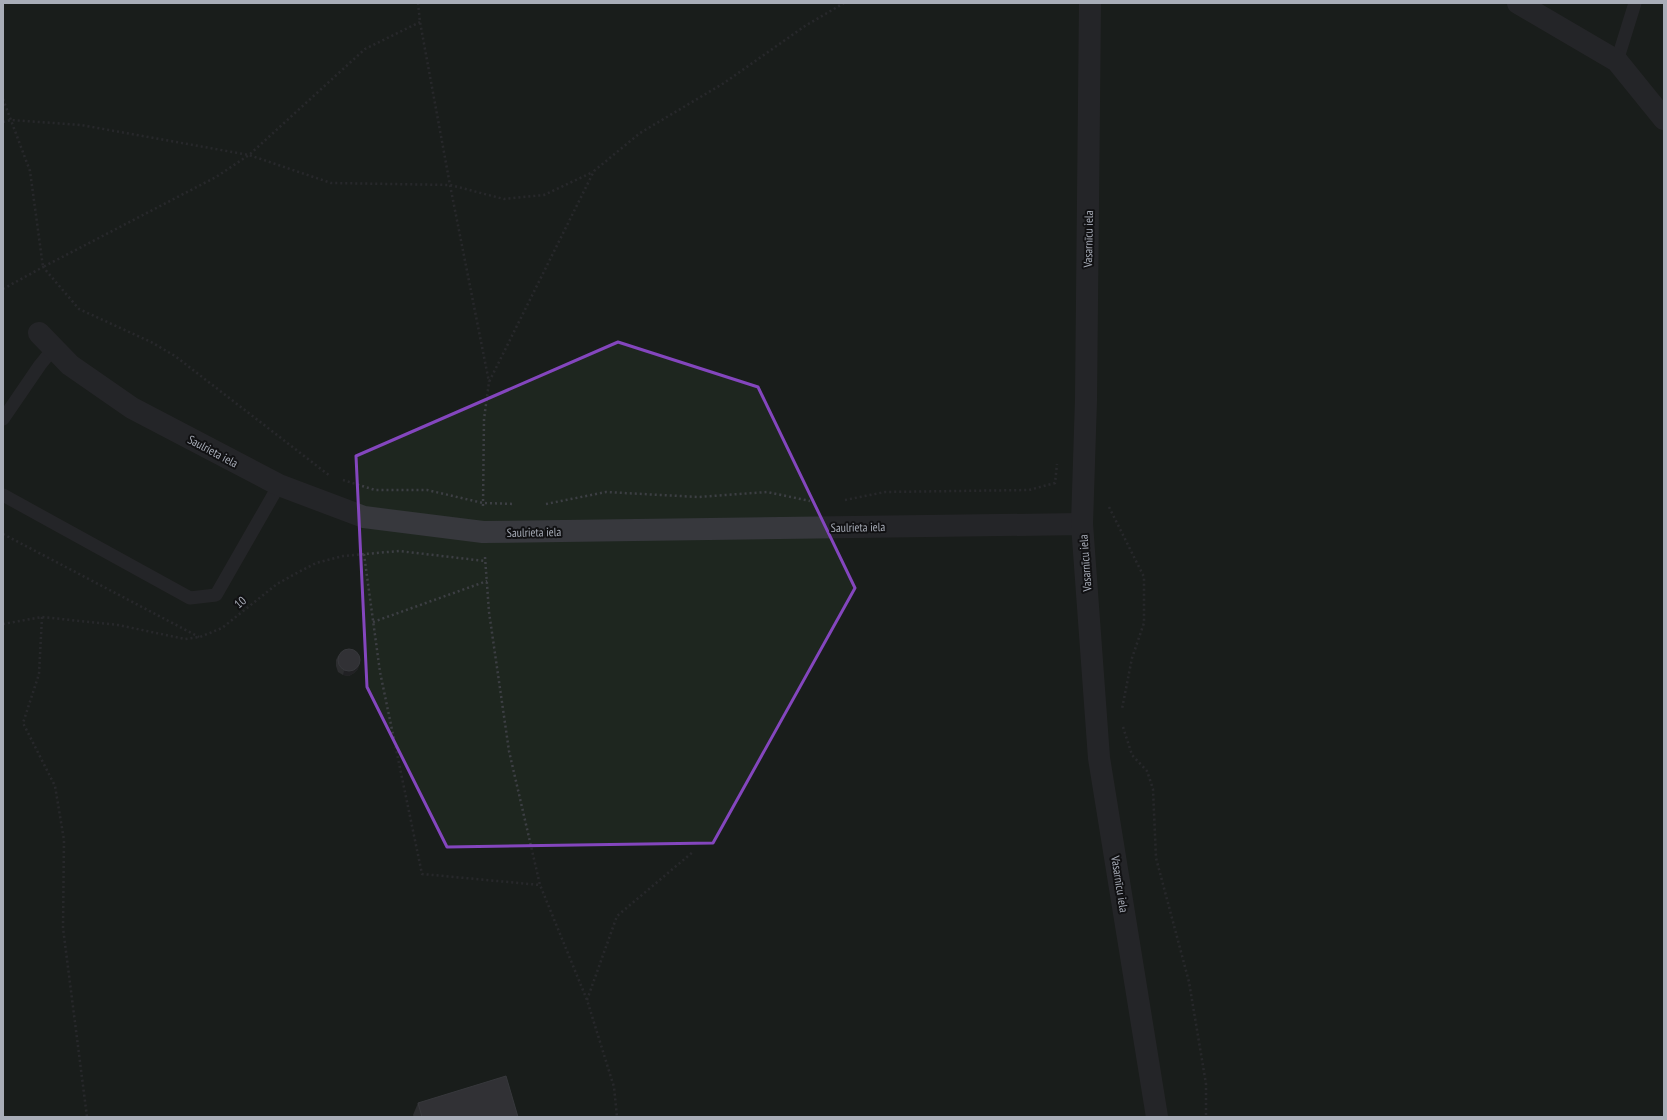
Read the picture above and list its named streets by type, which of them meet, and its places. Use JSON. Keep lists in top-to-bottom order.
{
  "streets": {
    "street": ["Vasarnīcu iela", "Saulrieta iela"],
    "path": ["10"]
  },
  "crossings": [
    ["Vasarnīcu iela", "Saulrieta iela"]
  ]
}
